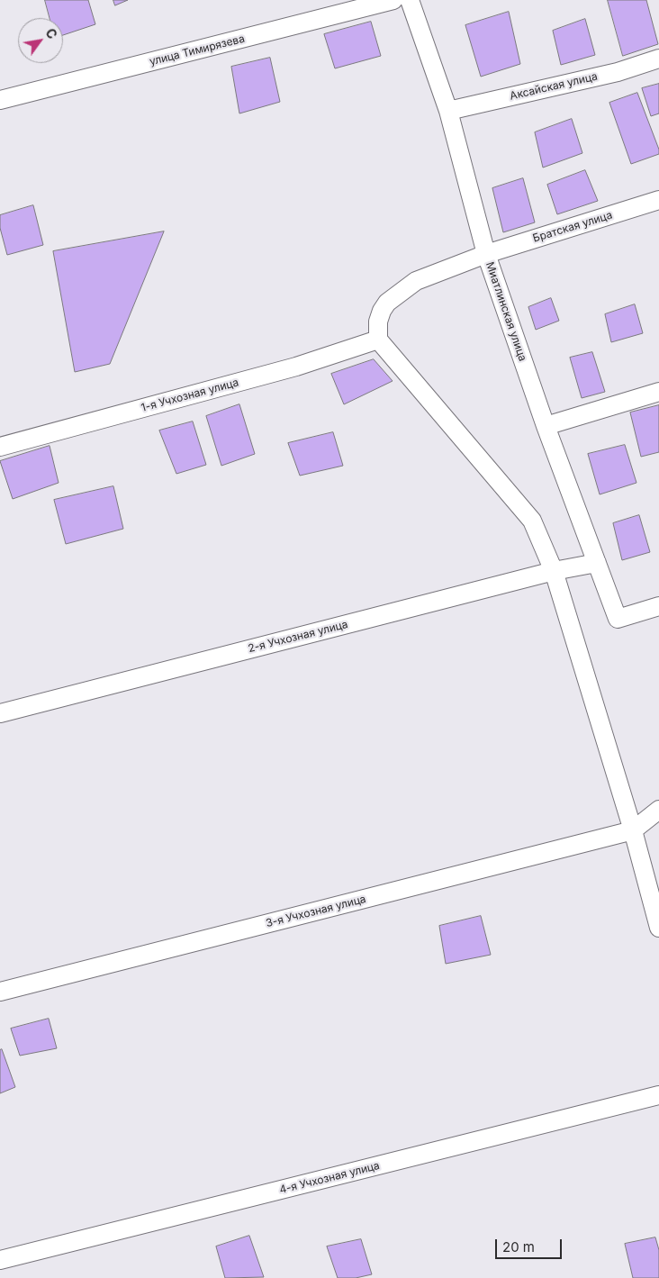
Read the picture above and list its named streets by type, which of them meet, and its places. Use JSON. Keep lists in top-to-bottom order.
{
  "streets": {
    "street": [
      "улица Тимирязева",
      "Аксайская улица",
      "Братская улица",
      "Миатлинская улица",
      "1-я Учхозная улица",
      "2-я Учхозная улица",
      "3-я Учхозная улица",
      "4-я Учхозная улица"
    ]
  },
  "crossings": [
    ["Аксайская улица", "Миатлинская улица"],
    ["Братская улица", "Миатлинская улица"],
    ["Братская улица", "1-я Учхозная улица"],
    ["Миатлинская улица", "2-я Учхозная улица"]
  ],
  "scale_bar": "20 m",
  "north": "top right"
}
